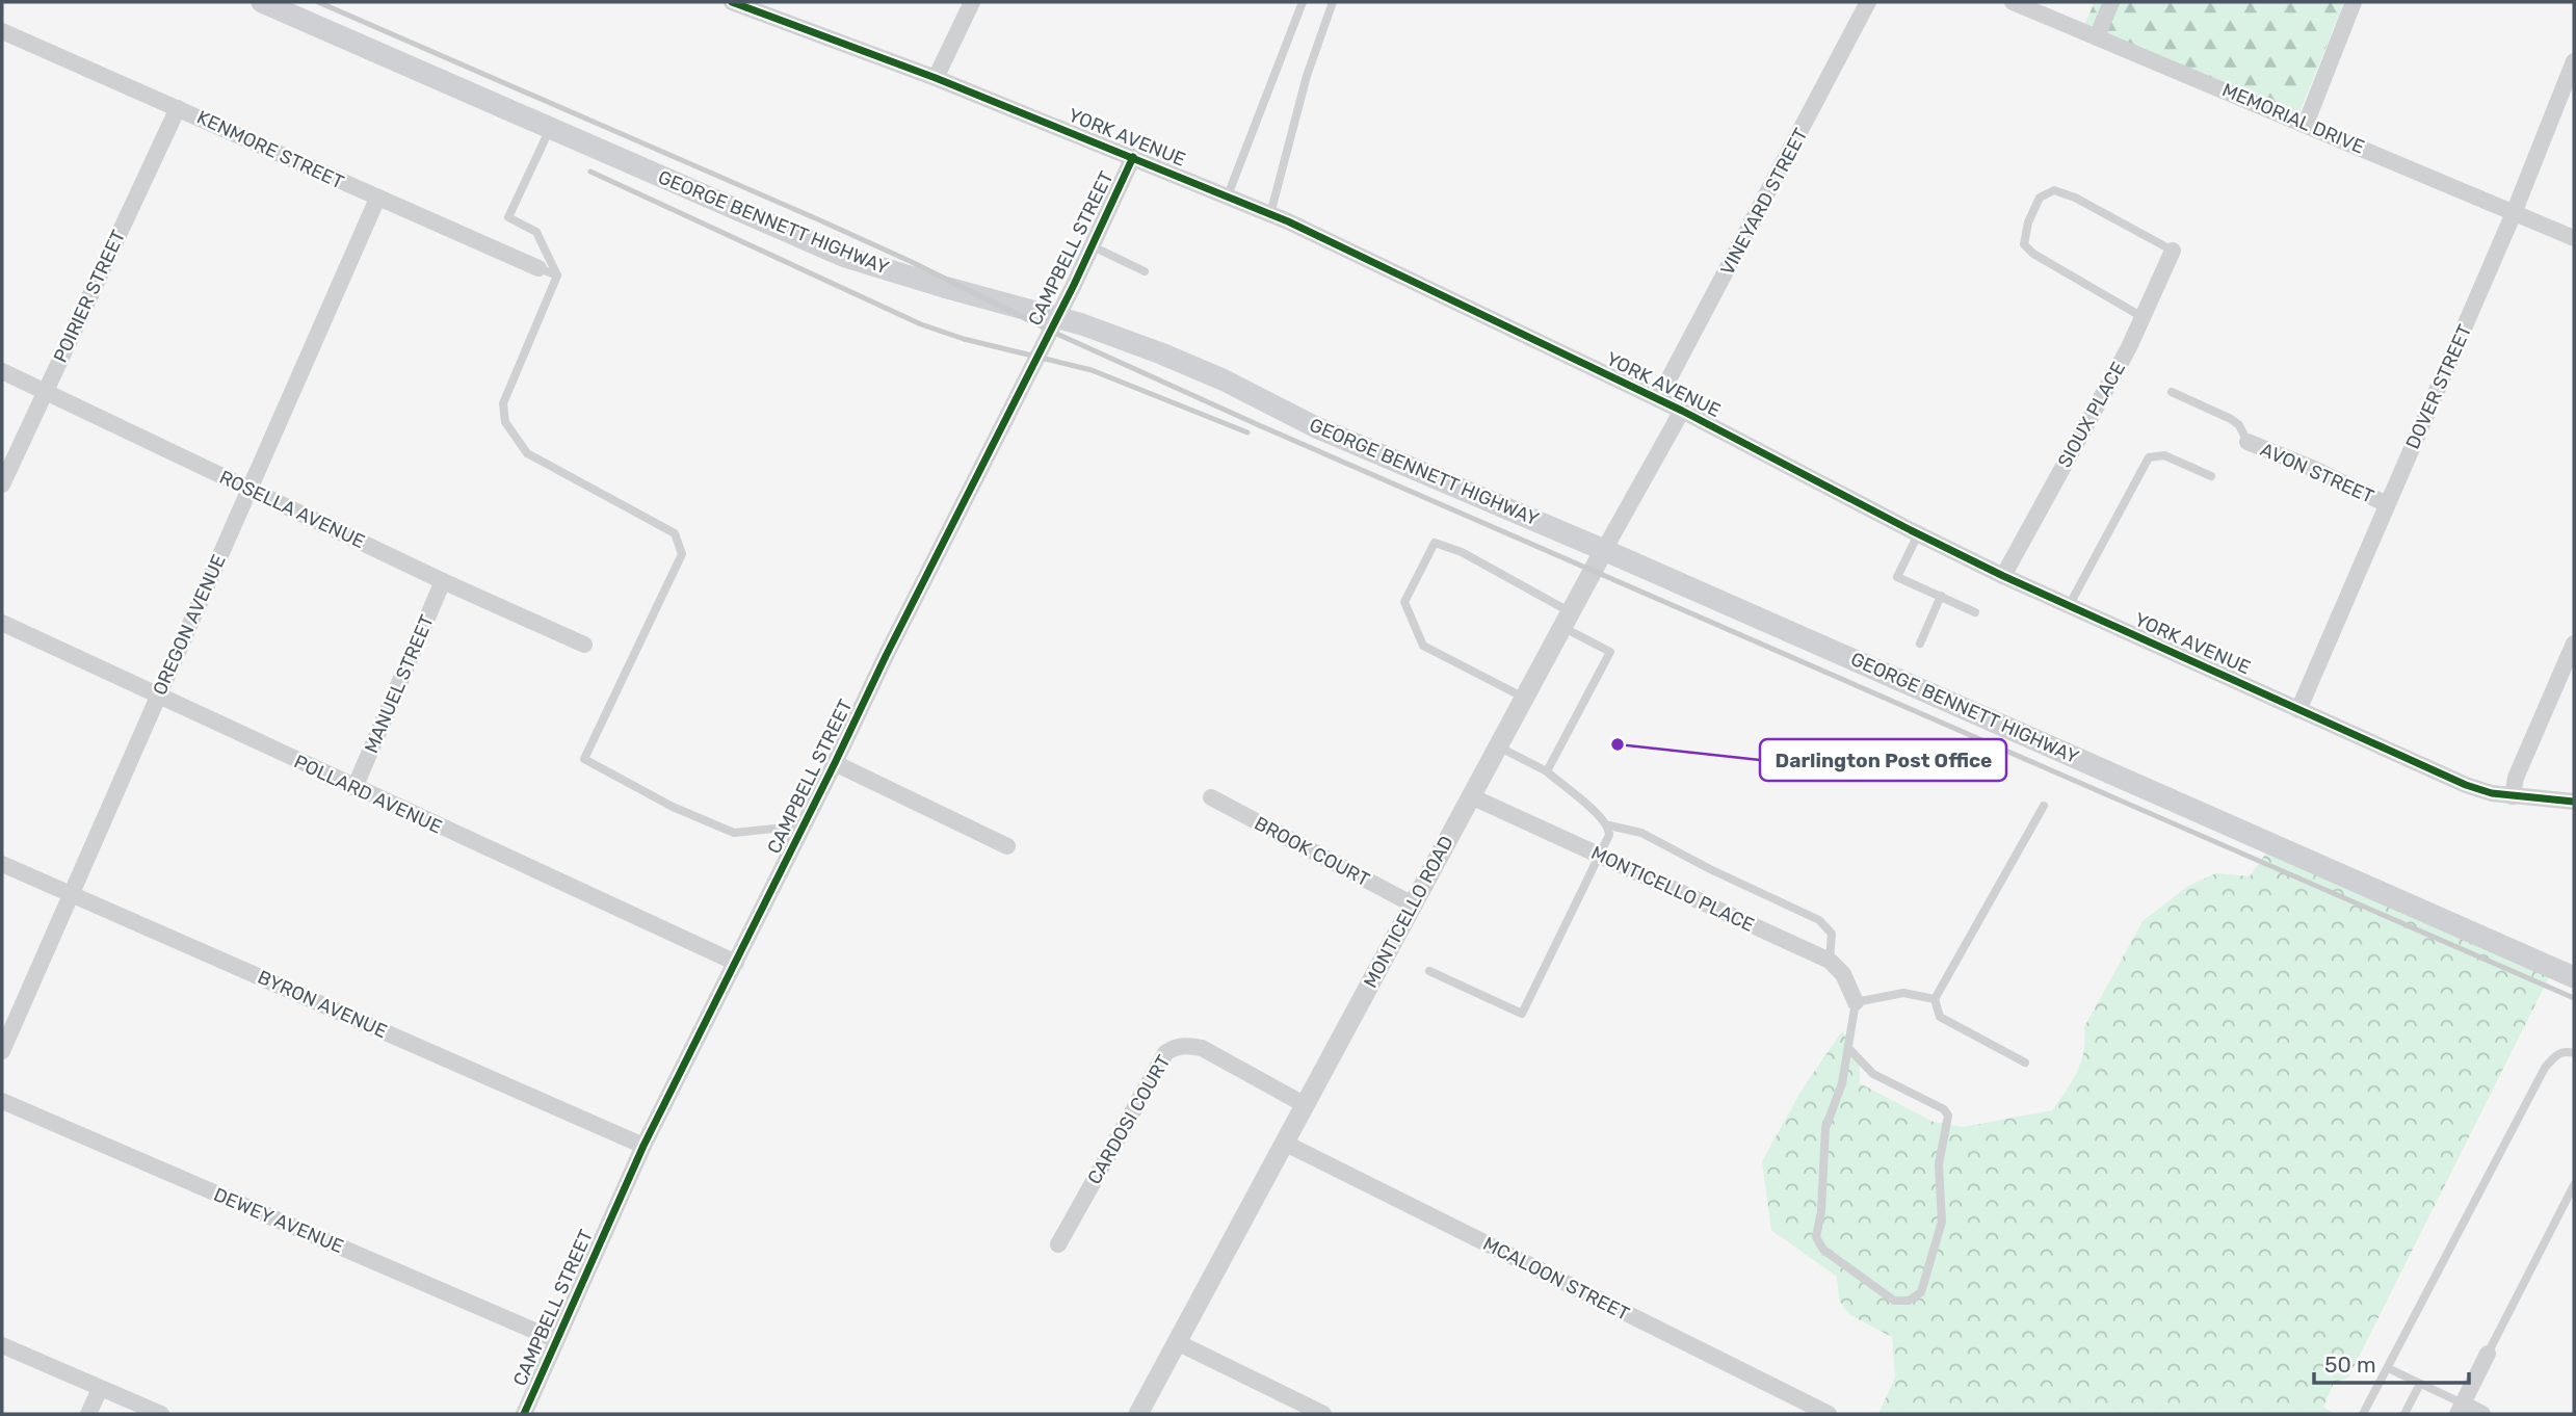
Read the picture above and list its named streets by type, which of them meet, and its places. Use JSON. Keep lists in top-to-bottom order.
{
  "streets": {
    "main road": ["GEORGE BENNETT HIGHWAY"],
    "street": [
      "MEMORIAL DRIVE",
      "YORK AVENUE",
      "KENMORE STREET",
      "VINEYARD STREET",
      "CAMPBELL STREET",
      "POIRIER STREET",
      "DOVER STREET",
      "SIOUX PLACE",
      "AVON STREET",
      "ROSELLA AVENUE",
      "OREGON AVENUE",
      "MANUEL STREET",
      "POLLARD AVENUE",
      "BROOK COURT",
      "MONTICELLO PLACE",
      "MONTICELLO ROAD",
      "BYRON AVENUE",
      "CARDOSI COURT",
      "DEWEY AVENUE",
      "MCALOON STREET"
    ]
  },
  "crossings": [
    ["MEMORIAL DRIVE", "DOVER STREET"],
    ["YORK AVENUE", "VINEYARD STREET"],
    ["YORK AVENUE", "CAMPBELL STREET"],
    ["YORK AVENUE", "DOVER STREET"],
    ["YORK AVENUE", "SIOUX PLACE"],
    ["YORK AVENUE", "MONTICELLO ROAD"],
    ["KENMORE STREET", "POIRIER STREET"],
    ["KENMORE STREET", "OREGON AVENUE"],
    ["GEORGE BENNETT HIGHWAY", "CAMPBELL STREET"],
    ["GEORGE BENNETT HIGHWAY", "MONTICELLO ROAD"],
    ["CAMPBELL STREET", "POLLARD AVENUE"],
    ["CAMPBELL STREET", "BYRON AVENUE"],
    ["CAMPBELL STREET", "DEWEY AVENUE"],
    ["POIRIER STREET", "ROSELLA AVENUE"],
    ["DOVER STREET", "AVON STREET"],
    ["ROSELLA AVENUE", "OREGON AVENUE"],
    ["ROSELLA AVENUE", "MANUEL STREET"],
    ["OREGON AVENUE", "POLLARD AVENUE"],
    ["OREGON AVENUE", "BYRON AVENUE"],
    ["MANUEL STREET", "POLLARD AVENUE"],
    ["BROOK COURT", "MONTICELLO ROAD"],
    ["MONTICELLO PLACE", "MONTICELLO ROAD"],
    ["MONTICELLO ROAD", "CARDOSI COURT"],
    ["MONTICELLO ROAD", "MCALOON STREET"]
  ],
  "places": ["Darlington Post Office"],
  "scale_bar": "50 m"
}
